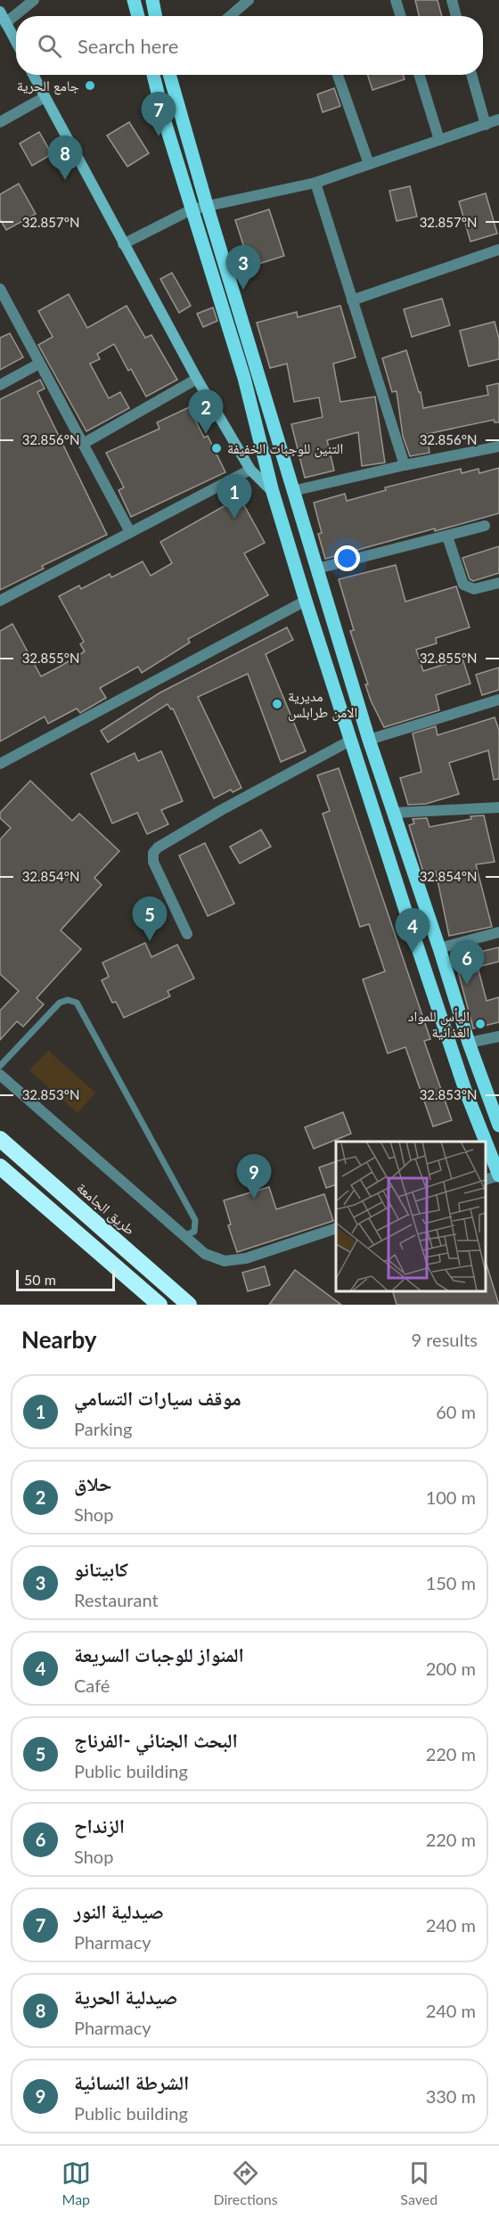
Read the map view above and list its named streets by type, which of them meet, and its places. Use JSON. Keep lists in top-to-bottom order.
{
  "streets": {
    "highway": ["طريق الجامعة"]
  },
  "places": [
    "جامع الحرية",
    "التنين للوجبات الخفيفة",
    "مديرية الامن طرابلس",
    "اليأس للمواد الغذائية"
  ],
  "scale_bar": "50 m",
  "page": {
    "search": "Search here",
    "pins": [
      "7",
      "8",
      "3",
      "2",
      "1",
      "5",
      "4",
      "6",
      "9"
    ],
    "scale": "50 m",
    "heading": ["Nearby", "9 results"],
    "list": [
      {
        "mark": "1",
        "name": "موقف سيارات التسامي",
        "note": "Parking",
        "value": "60 m"
      },
      {
        "mark": "2",
        "name": "حلاق",
        "note": "Shop",
        "value": "100 m"
      },
      {
        "mark": "3",
        "name": "كابيتانو",
        "note": "Restaurant",
        "value": "150 m"
      },
      {
        "mark": "4",
        "name": "المنواز للوجبات السريعة",
        "note": "Café",
        "value": "200 m"
      },
      {
        "mark": "5",
        "name": "البحث الجنائي -الفرناج",
        "note": "Public building",
        "value": "220 m"
      },
      {
        "mark": "6",
        "name": "الزنداح",
        "note": "Shop",
        "value": "220 m"
      },
      {
        "mark": "7",
        "name": "صيدلية النور",
        "note": "Pharmacy",
        "value": "240 m"
      },
      {
        "mark": "8",
        "name": "صيدلية الحرية",
        "note": "Pharmacy",
        "value": "240 m"
      },
      {
        "mark": "9",
        "name": "الشرطة النسائية",
        "note": "Public building",
        "value": "330 m"
      }
    ],
    "nav": ["Map", "Directions", "Saved"]
  },
  "coordinates": [
    "32.857°N",
    "32.856°N",
    "32.855°N",
    "32.854°N",
    "32.853°N"
  ]
}
